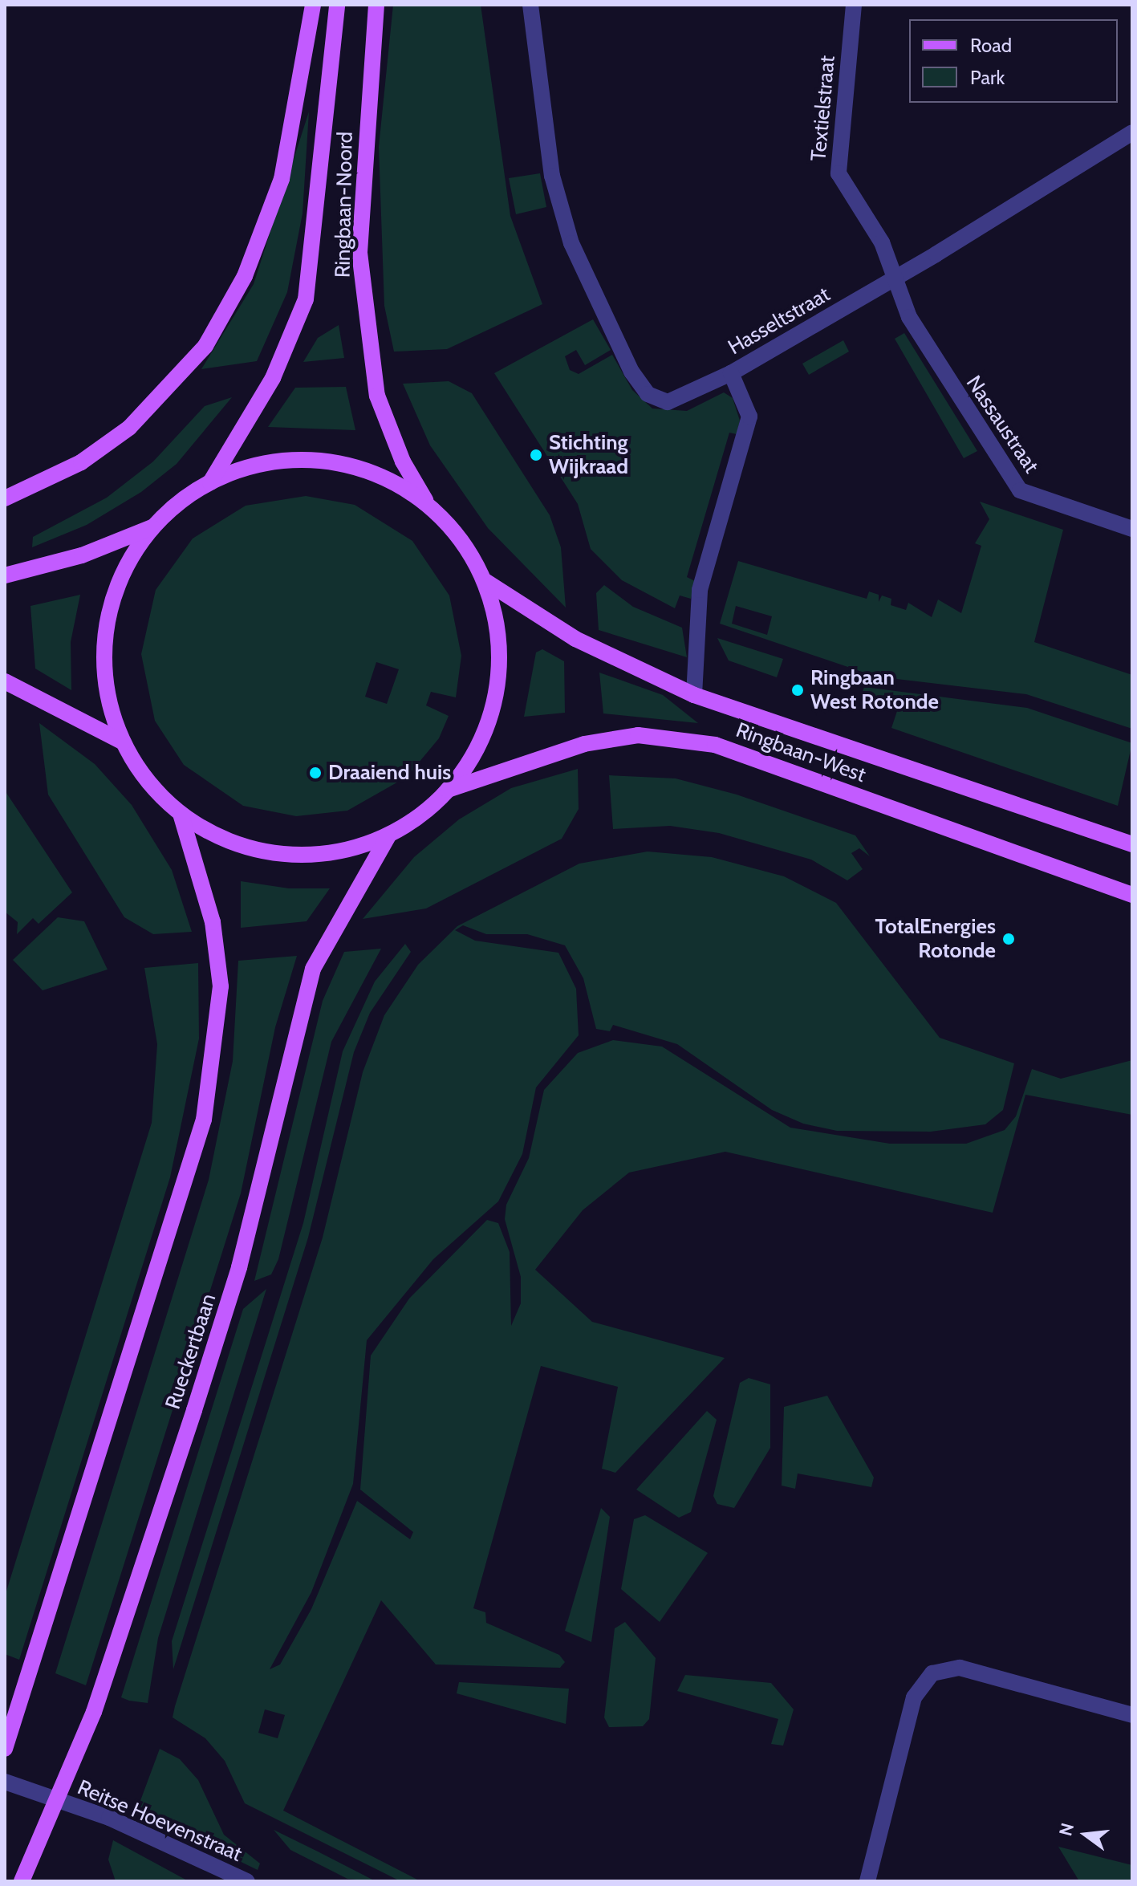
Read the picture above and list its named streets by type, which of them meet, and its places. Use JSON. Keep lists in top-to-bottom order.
{
  "streets": {
    "main road": ["Ringbaan-Noord", "Ringbaan-West", "Rueckertbaan"],
    "street": [
      "Textielstraat",
      "Hasseltstraat",
      "Nassaustraat",
      "Reitse Hoevenstraat"
    ]
  },
  "crossings": [
    ["Textielstraat", "Hasseltstraat"],
    ["Textielstraat", "Nassaustraat"],
    ["Hasseltstraat", "Nassaustraat"],
    ["Hasseltstraat", "Ringbaan-West"],
    ["Rueckertbaan", "Reitse Hoevenstraat"]
  ],
  "places": [
    "Stichting Wijkraad",
    "Ringbaan West Rotonde",
    "Draaiend huis",
    "TotalEnergies Rotonde"
  ],
  "legend": ["Road", "Park"],
  "north": "left"
}
